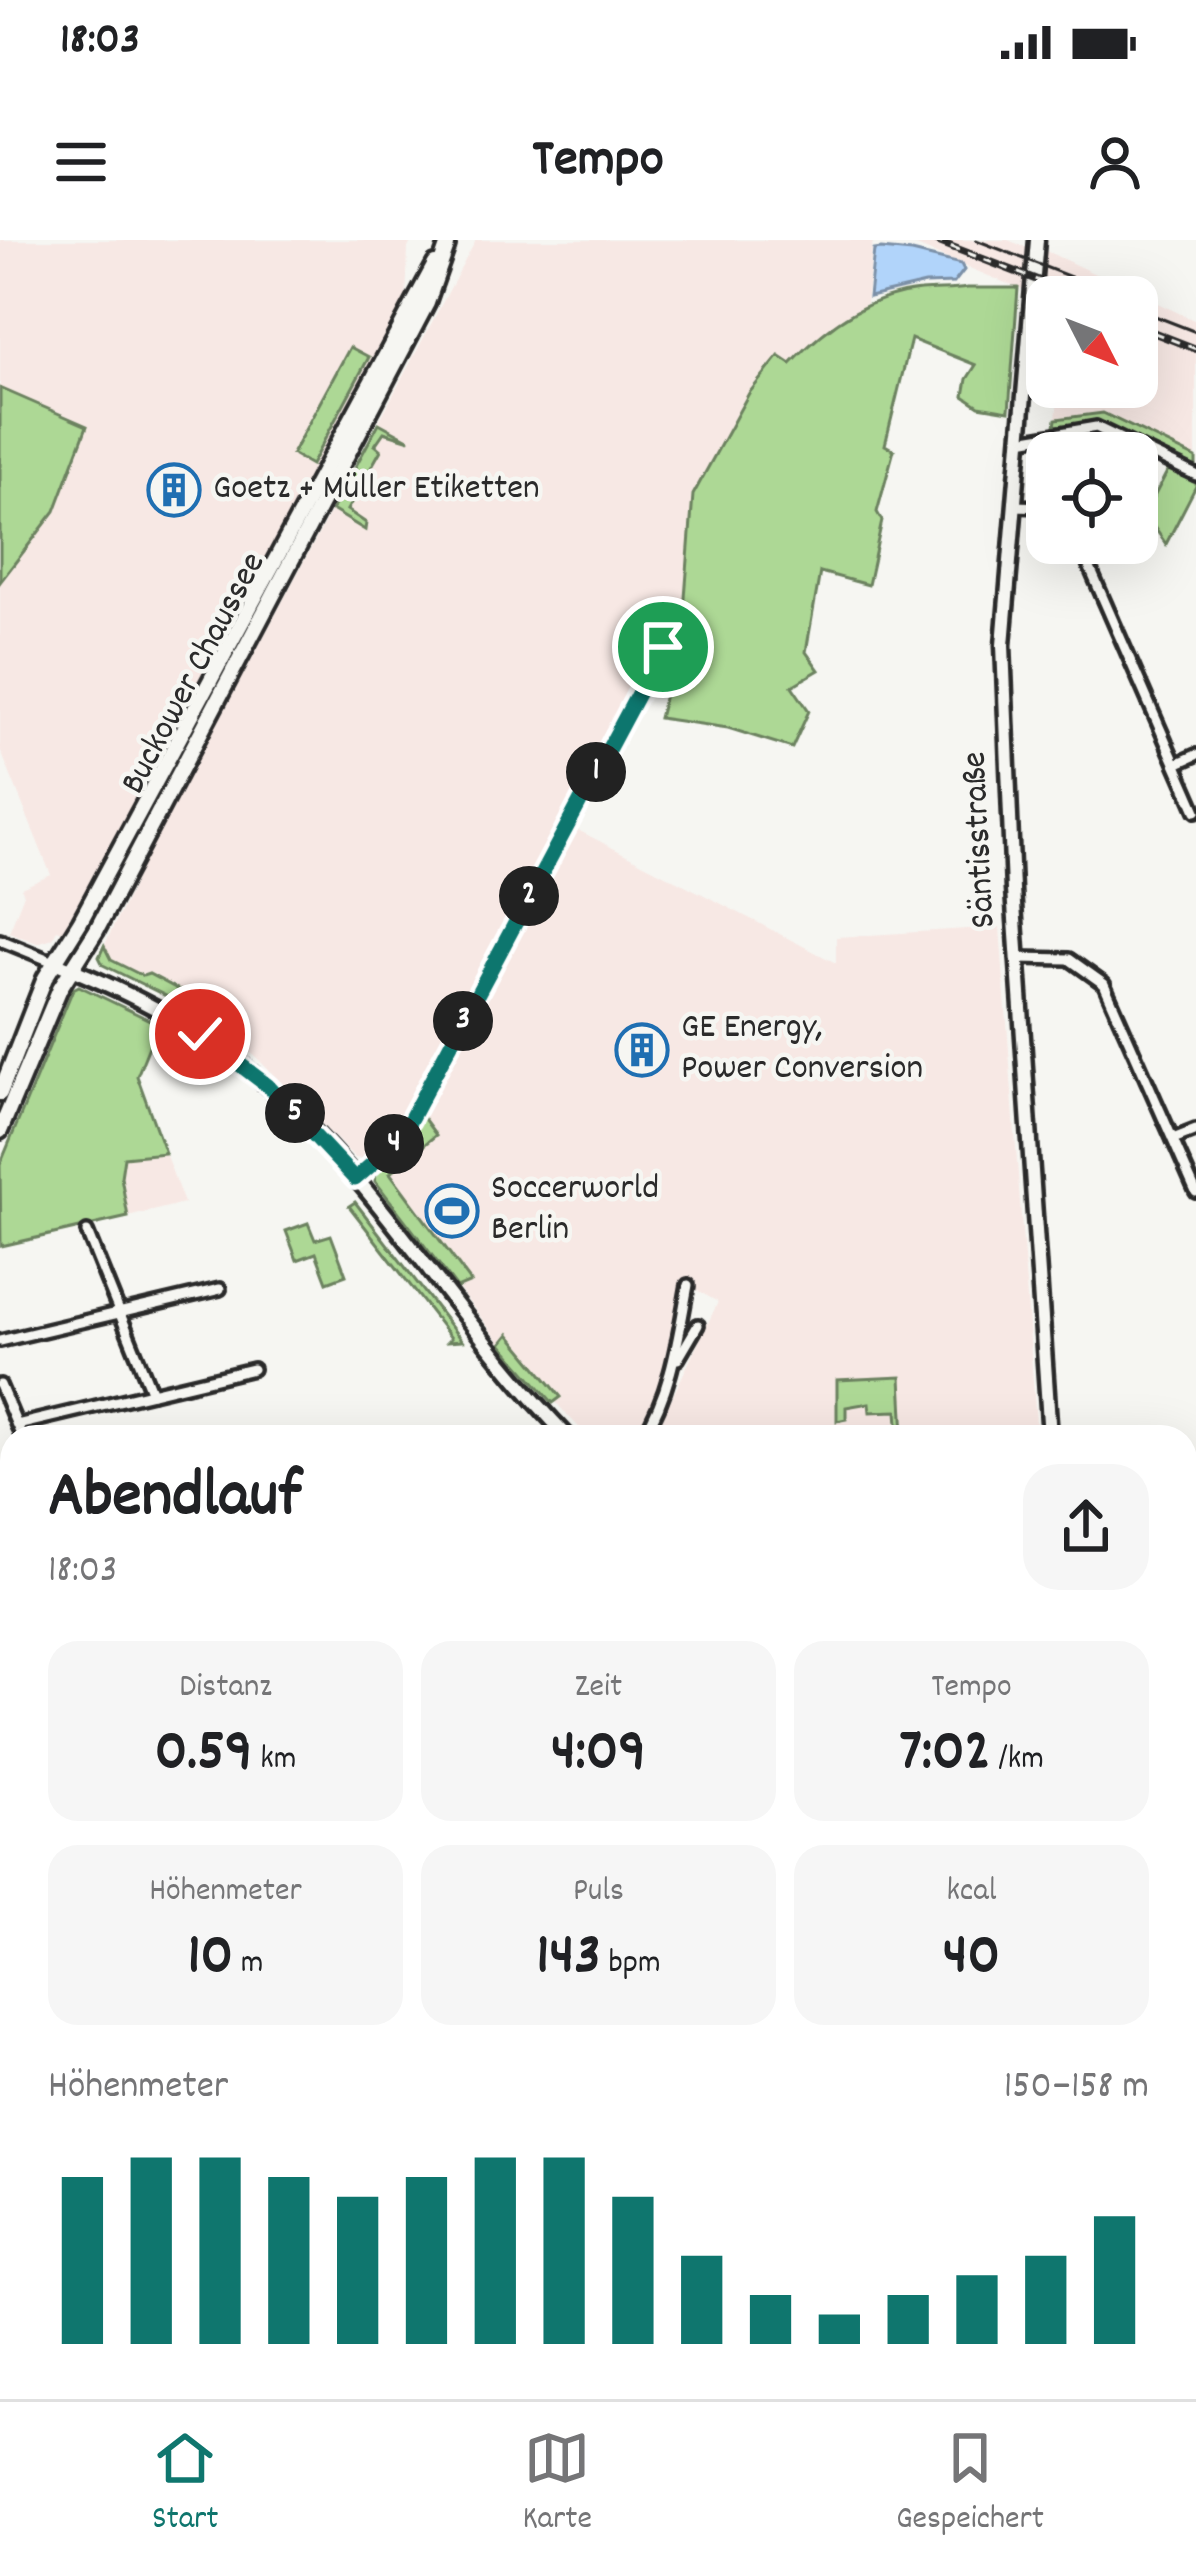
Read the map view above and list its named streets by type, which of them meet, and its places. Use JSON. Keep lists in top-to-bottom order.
{
  "streets": {
    "main road": ["Buckower Chaussee"],
    "street": ["Säntisstraße"]
  },
  "places": {
    "building": ["Goetz + Müller Etiketten", "GE Energy, Power Conversion"],
    "sports": ["Soccerworld Berlin"]
  },
  "north": "bottom right",
  "page": {
    "status": "18:03",
    "header": "Tempo",
    "pins": [
      "1",
      "2",
      "3",
      "5",
      "4"
    ],
    "heading": ["Abendlauf", "18:03"],
    "stats": [
      ["Distanz", "0.59 km"],
      ["Zeit", "4:09"],
      ["Tempo", "7:02 /km"],
      ["Höhenmeter", "10 m"],
      ["Puls", "143 bpm"],
      ["kcal", "40"]
    ],
    "chart": ["Höhenmeter", "150–158 m"],
    "tabs": ["Start", "Karte", "Gespeichert"]
  }
}
